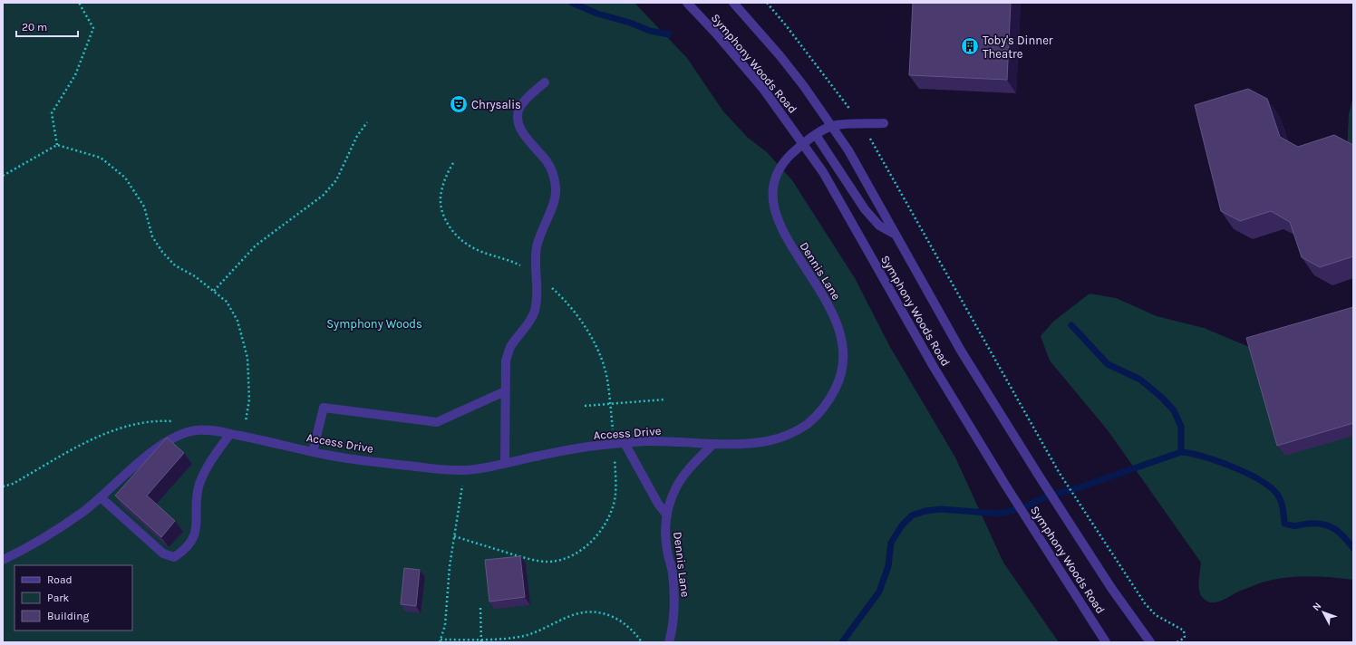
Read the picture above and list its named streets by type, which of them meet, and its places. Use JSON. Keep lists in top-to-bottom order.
{
  "streets": {
    "street": ["Symphony Woods Road", "Dennis Lane", "Access Drive"]
  },
  "crossings": [
    ["Symphony Woods Road", "Dennis Lane"],
    ["Dennis Lane", "Access Drive"]
  ],
  "parks": ["Symphony Woods"],
  "places": {
    "building": ["Toby's Dinner Theatre"],
    "theatre": ["Chrysalis"]
  },
  "legend": ["Road", "Park", "Building"],
  "scale_bar": "20 m",
  "north": "top left"
}
